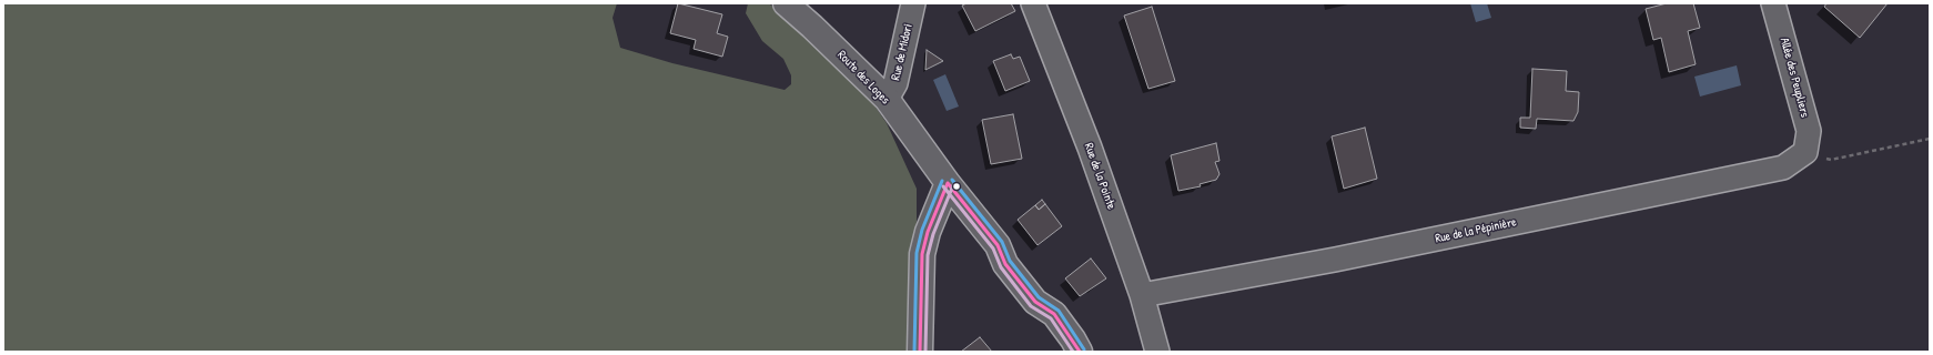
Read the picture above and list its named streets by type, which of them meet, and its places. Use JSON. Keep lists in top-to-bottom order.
{
  "streets": {
    "street": [
      "Rue de Midori",
      "Route des Loges",
      "Allée des Peupliers",
      "Rue de la Pointe",
      "Rue de la Pépinière"
    ]
  },
  "crossings": [
    ["Rue de Midori", "Route des Loges"],
    ["Allée des Peupliers", "Rue de la Pépinière"],
    ["Rue de la Pointe", "Rue de la Pépinière"]
  ]
}
